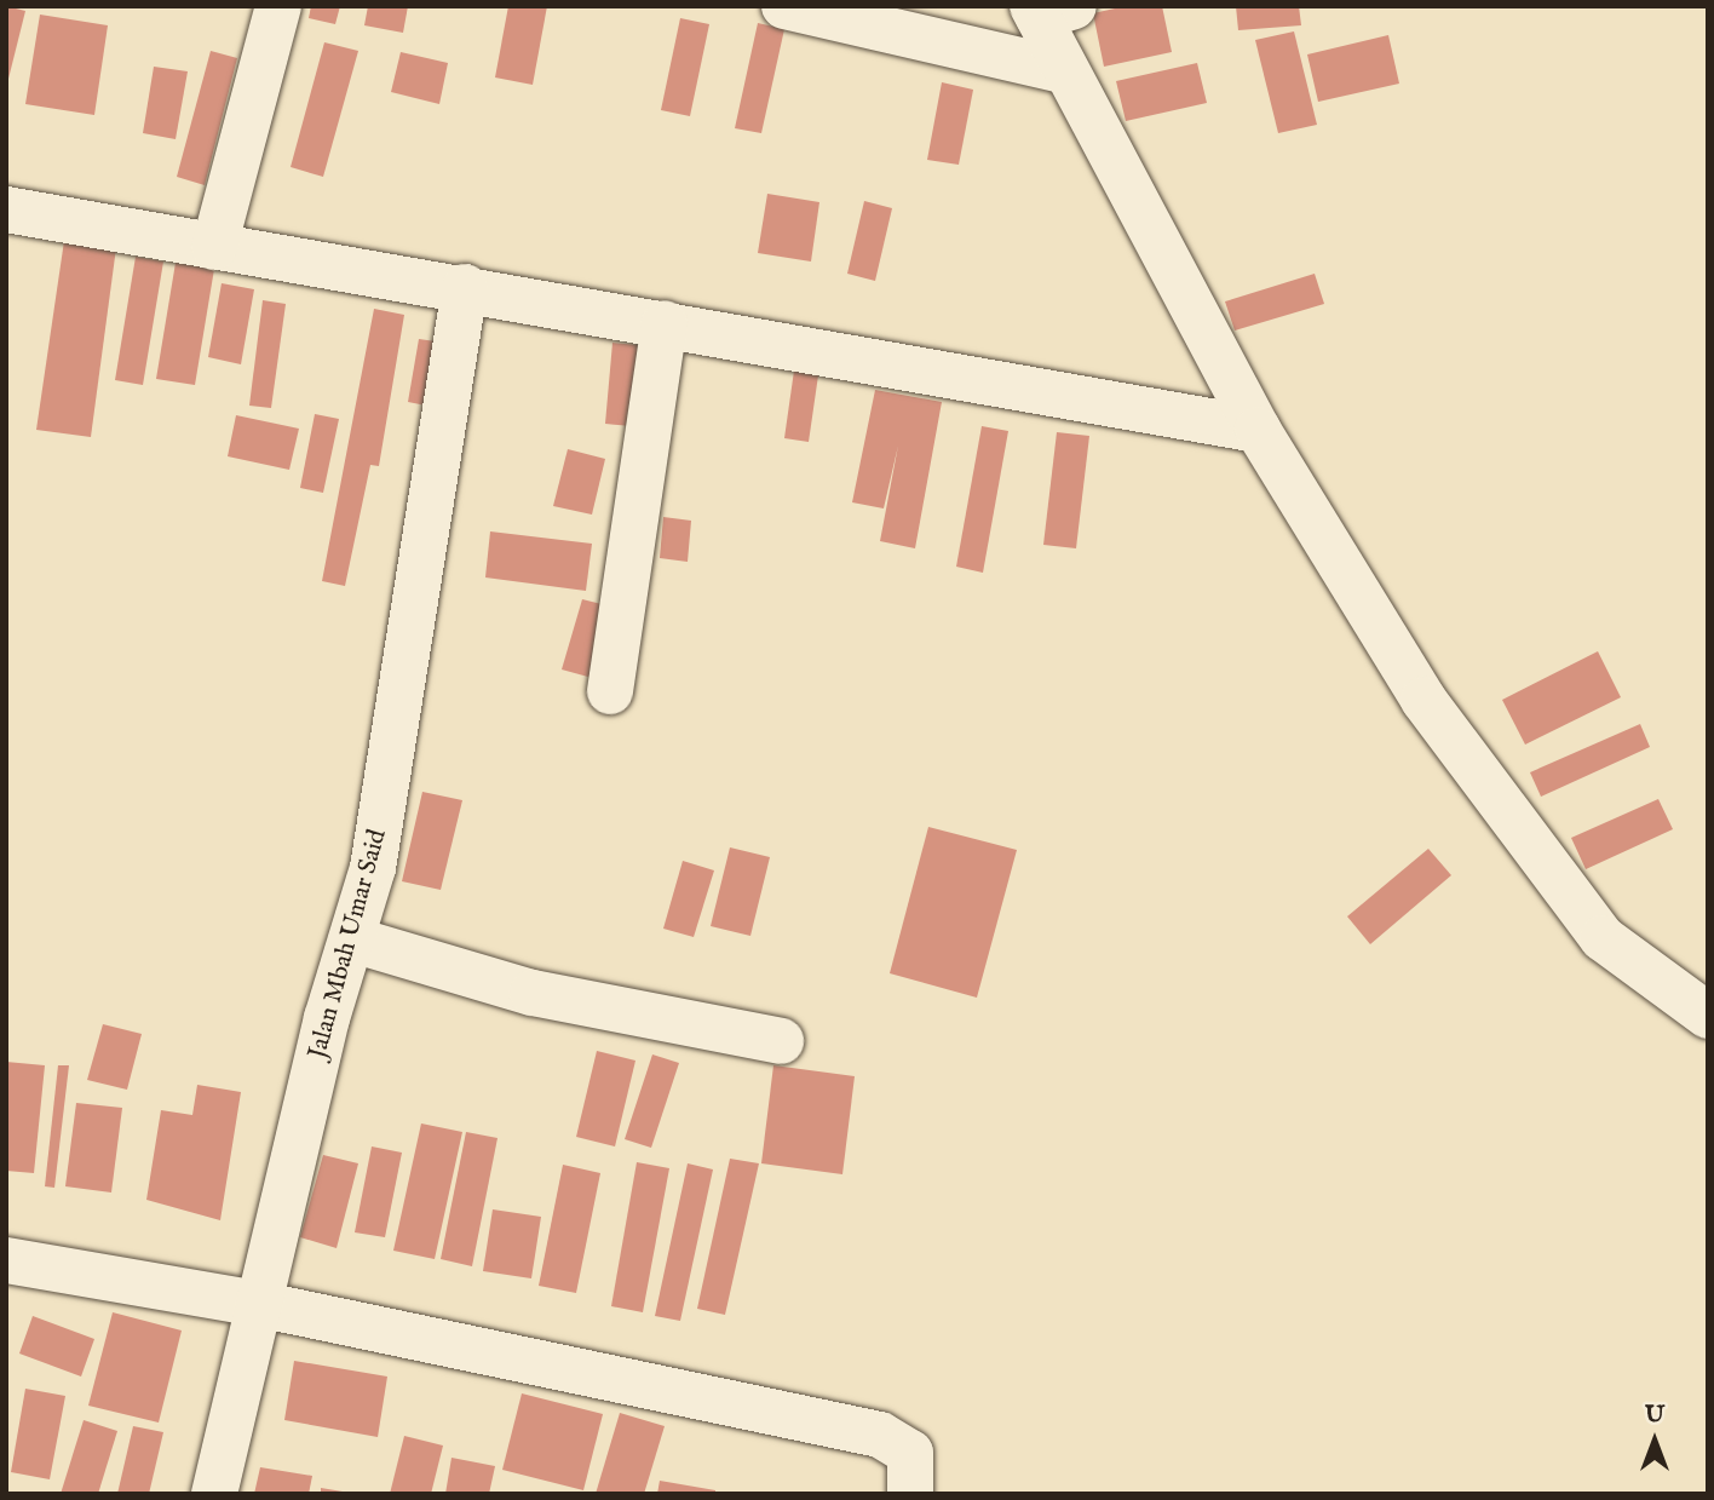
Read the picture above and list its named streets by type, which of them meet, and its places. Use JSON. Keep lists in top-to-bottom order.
{
  "streets": {
    "street": ["Jalan Mbah Umar Said"]
  },
  "north": "top"
}
